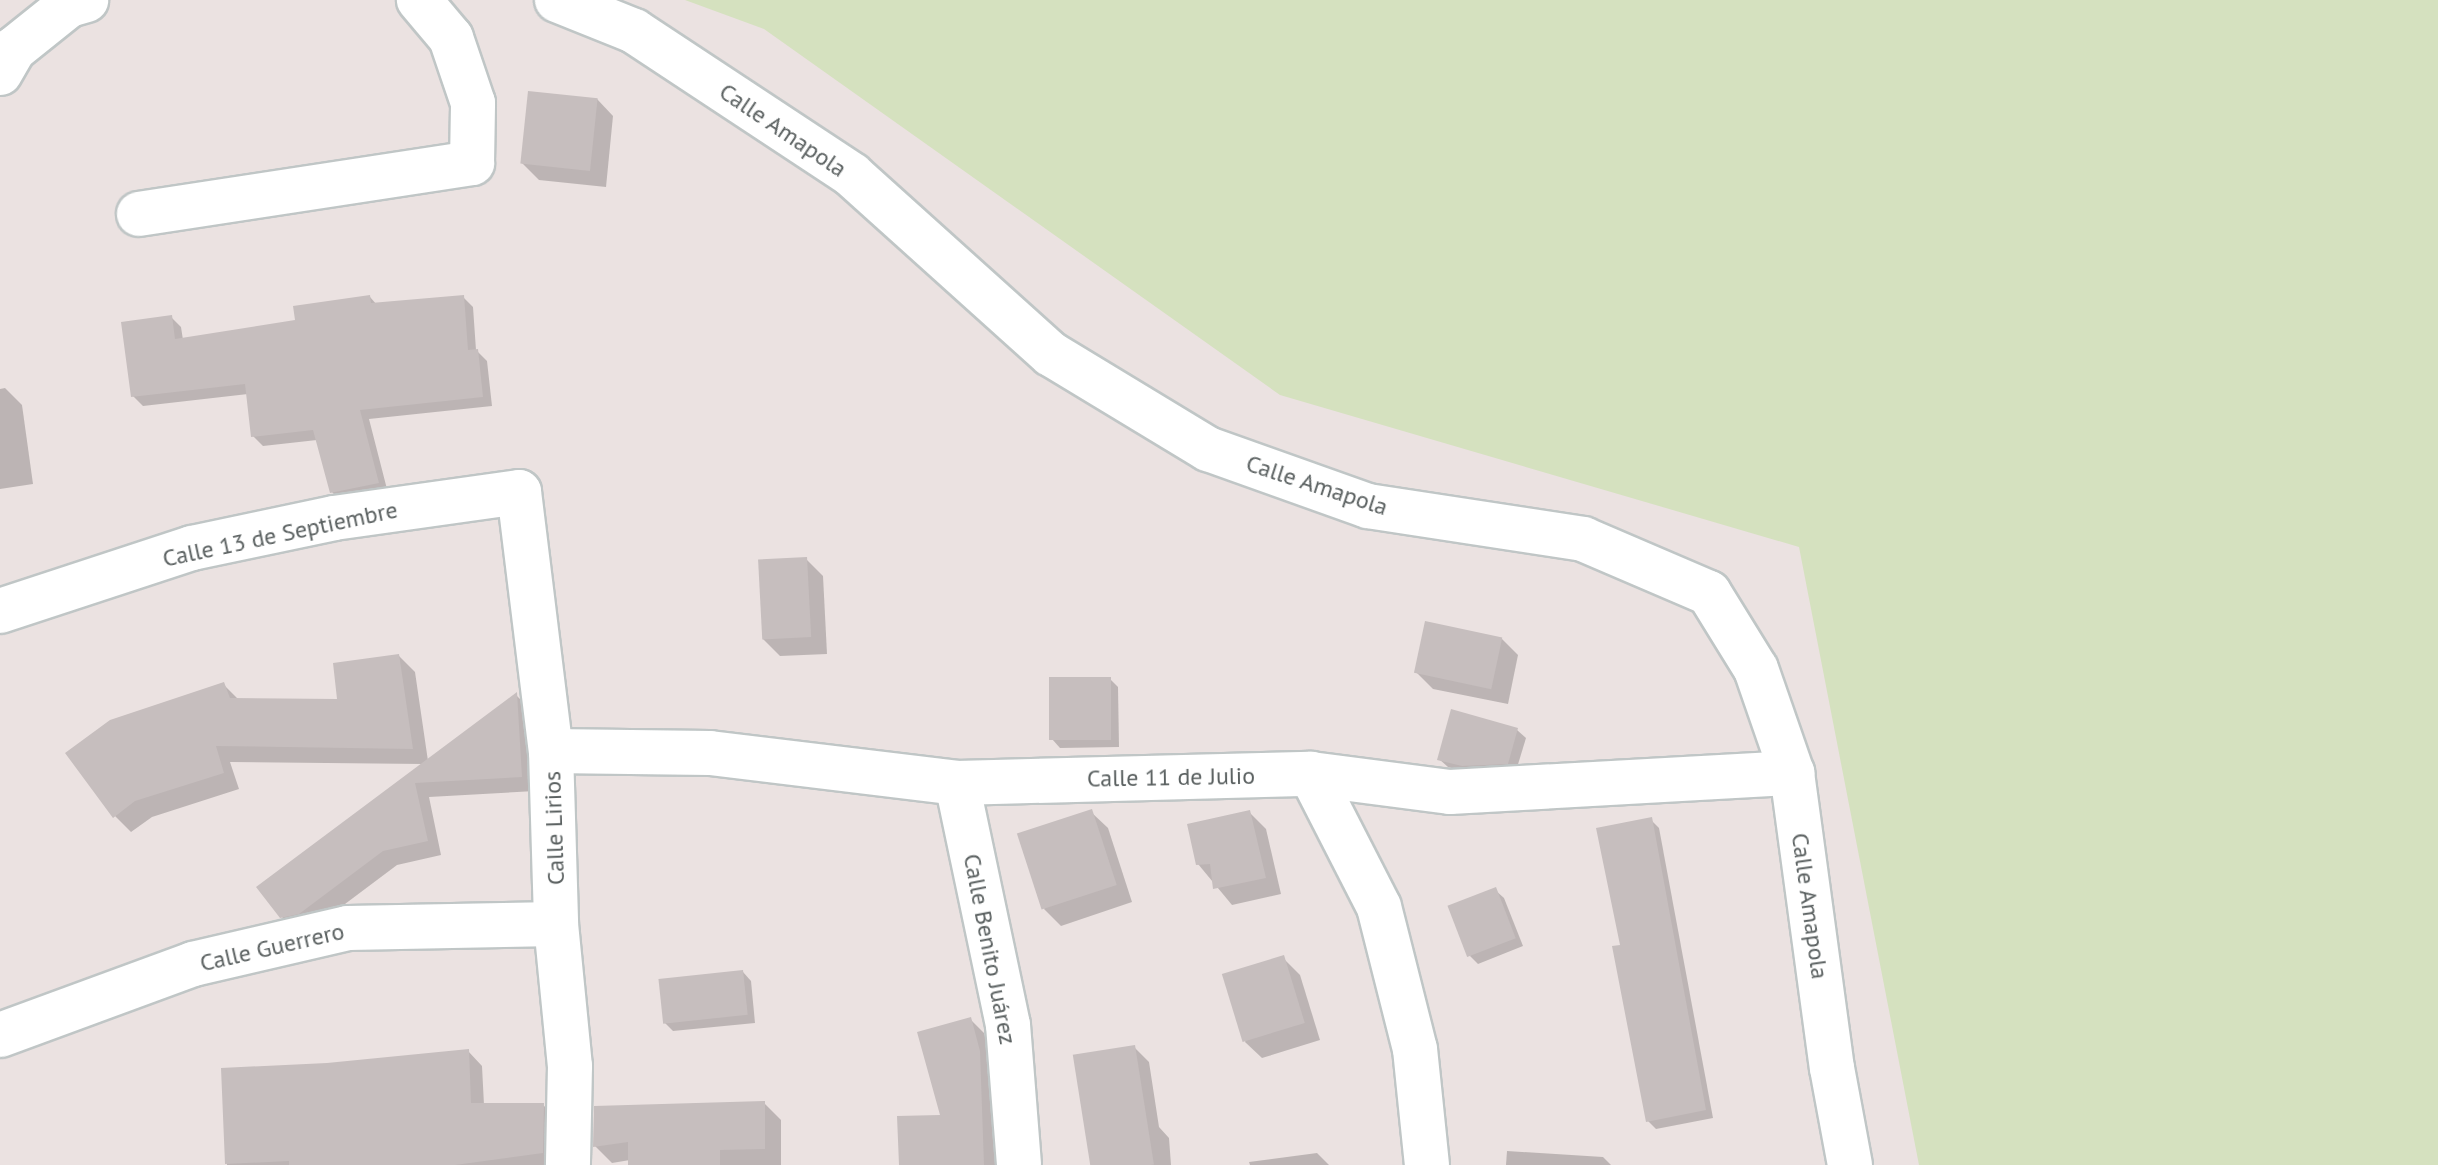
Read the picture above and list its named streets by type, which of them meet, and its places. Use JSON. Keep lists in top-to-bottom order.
{
  "streets": {
    "street": [
      "Calle Amapola",
      "Calle 13 de Septiembre",
      "Calle 11 de Julio",
      "Calle Lirios",
      "Calle Guerrero",
      "Calle Benito Juárez"
    ]
  },
  "crossings": [
    ["Calle Amapola", "Calle 11 de Julio"],
    ["Calle 13 de Septiembre", "Calle Lirios"],
    ["Calle 11 de Julio", "Calle Lirios"],
    ["Calle 11 de Julio", "Calle Benito Juárez"],
    ["Calle Lirios", "Calle Guerrero"]
  ]
}
